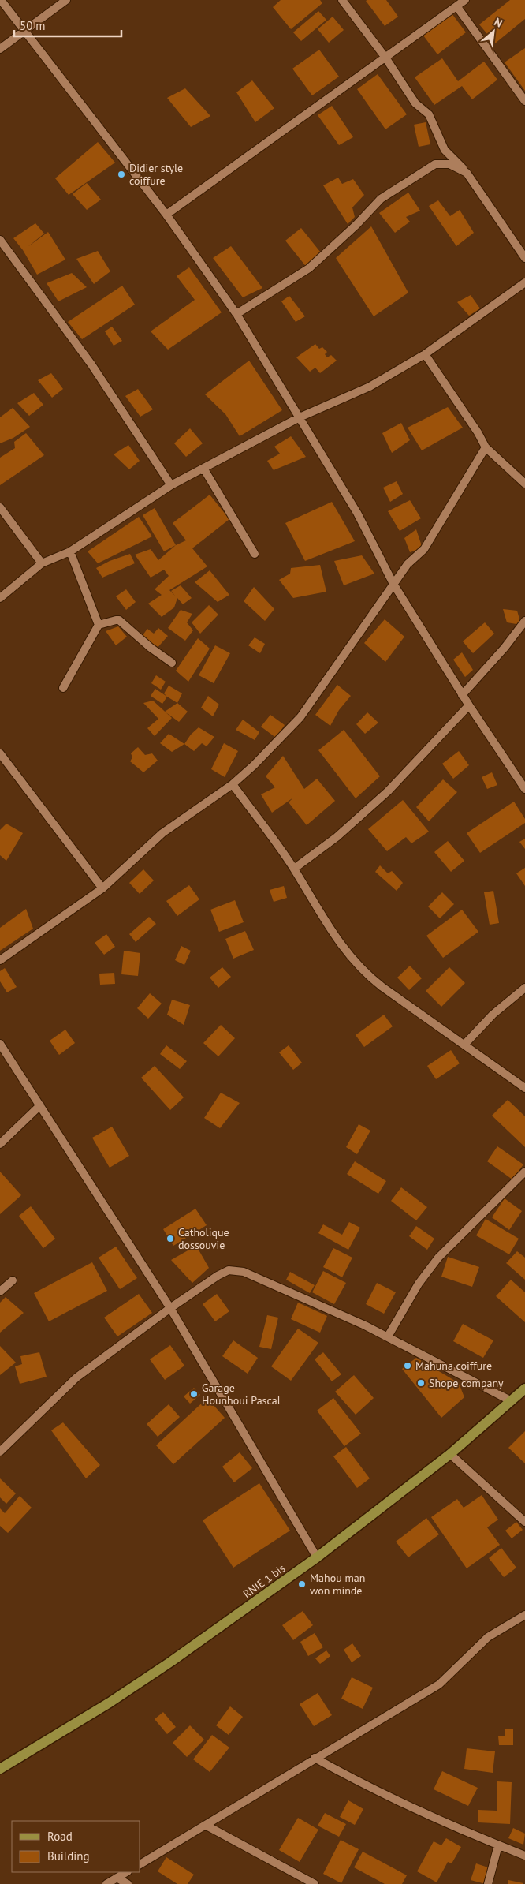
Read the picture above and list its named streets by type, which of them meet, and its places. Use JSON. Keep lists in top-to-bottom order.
{
  "streets": {
    "main road": ["RNIE 1 bis"]
  },
  "places": [
    "Didier style coiffure",
    "Catholique dossouvie",
    "Mahuna coiffure",
    "Shope company",
    "Garage Hounhoui Pascal",
    "Mahou man won minde"
  ],
  "legend": ["Road", "Building"],
  "scale_bar": "50 m",
  "north": "top right"
}
